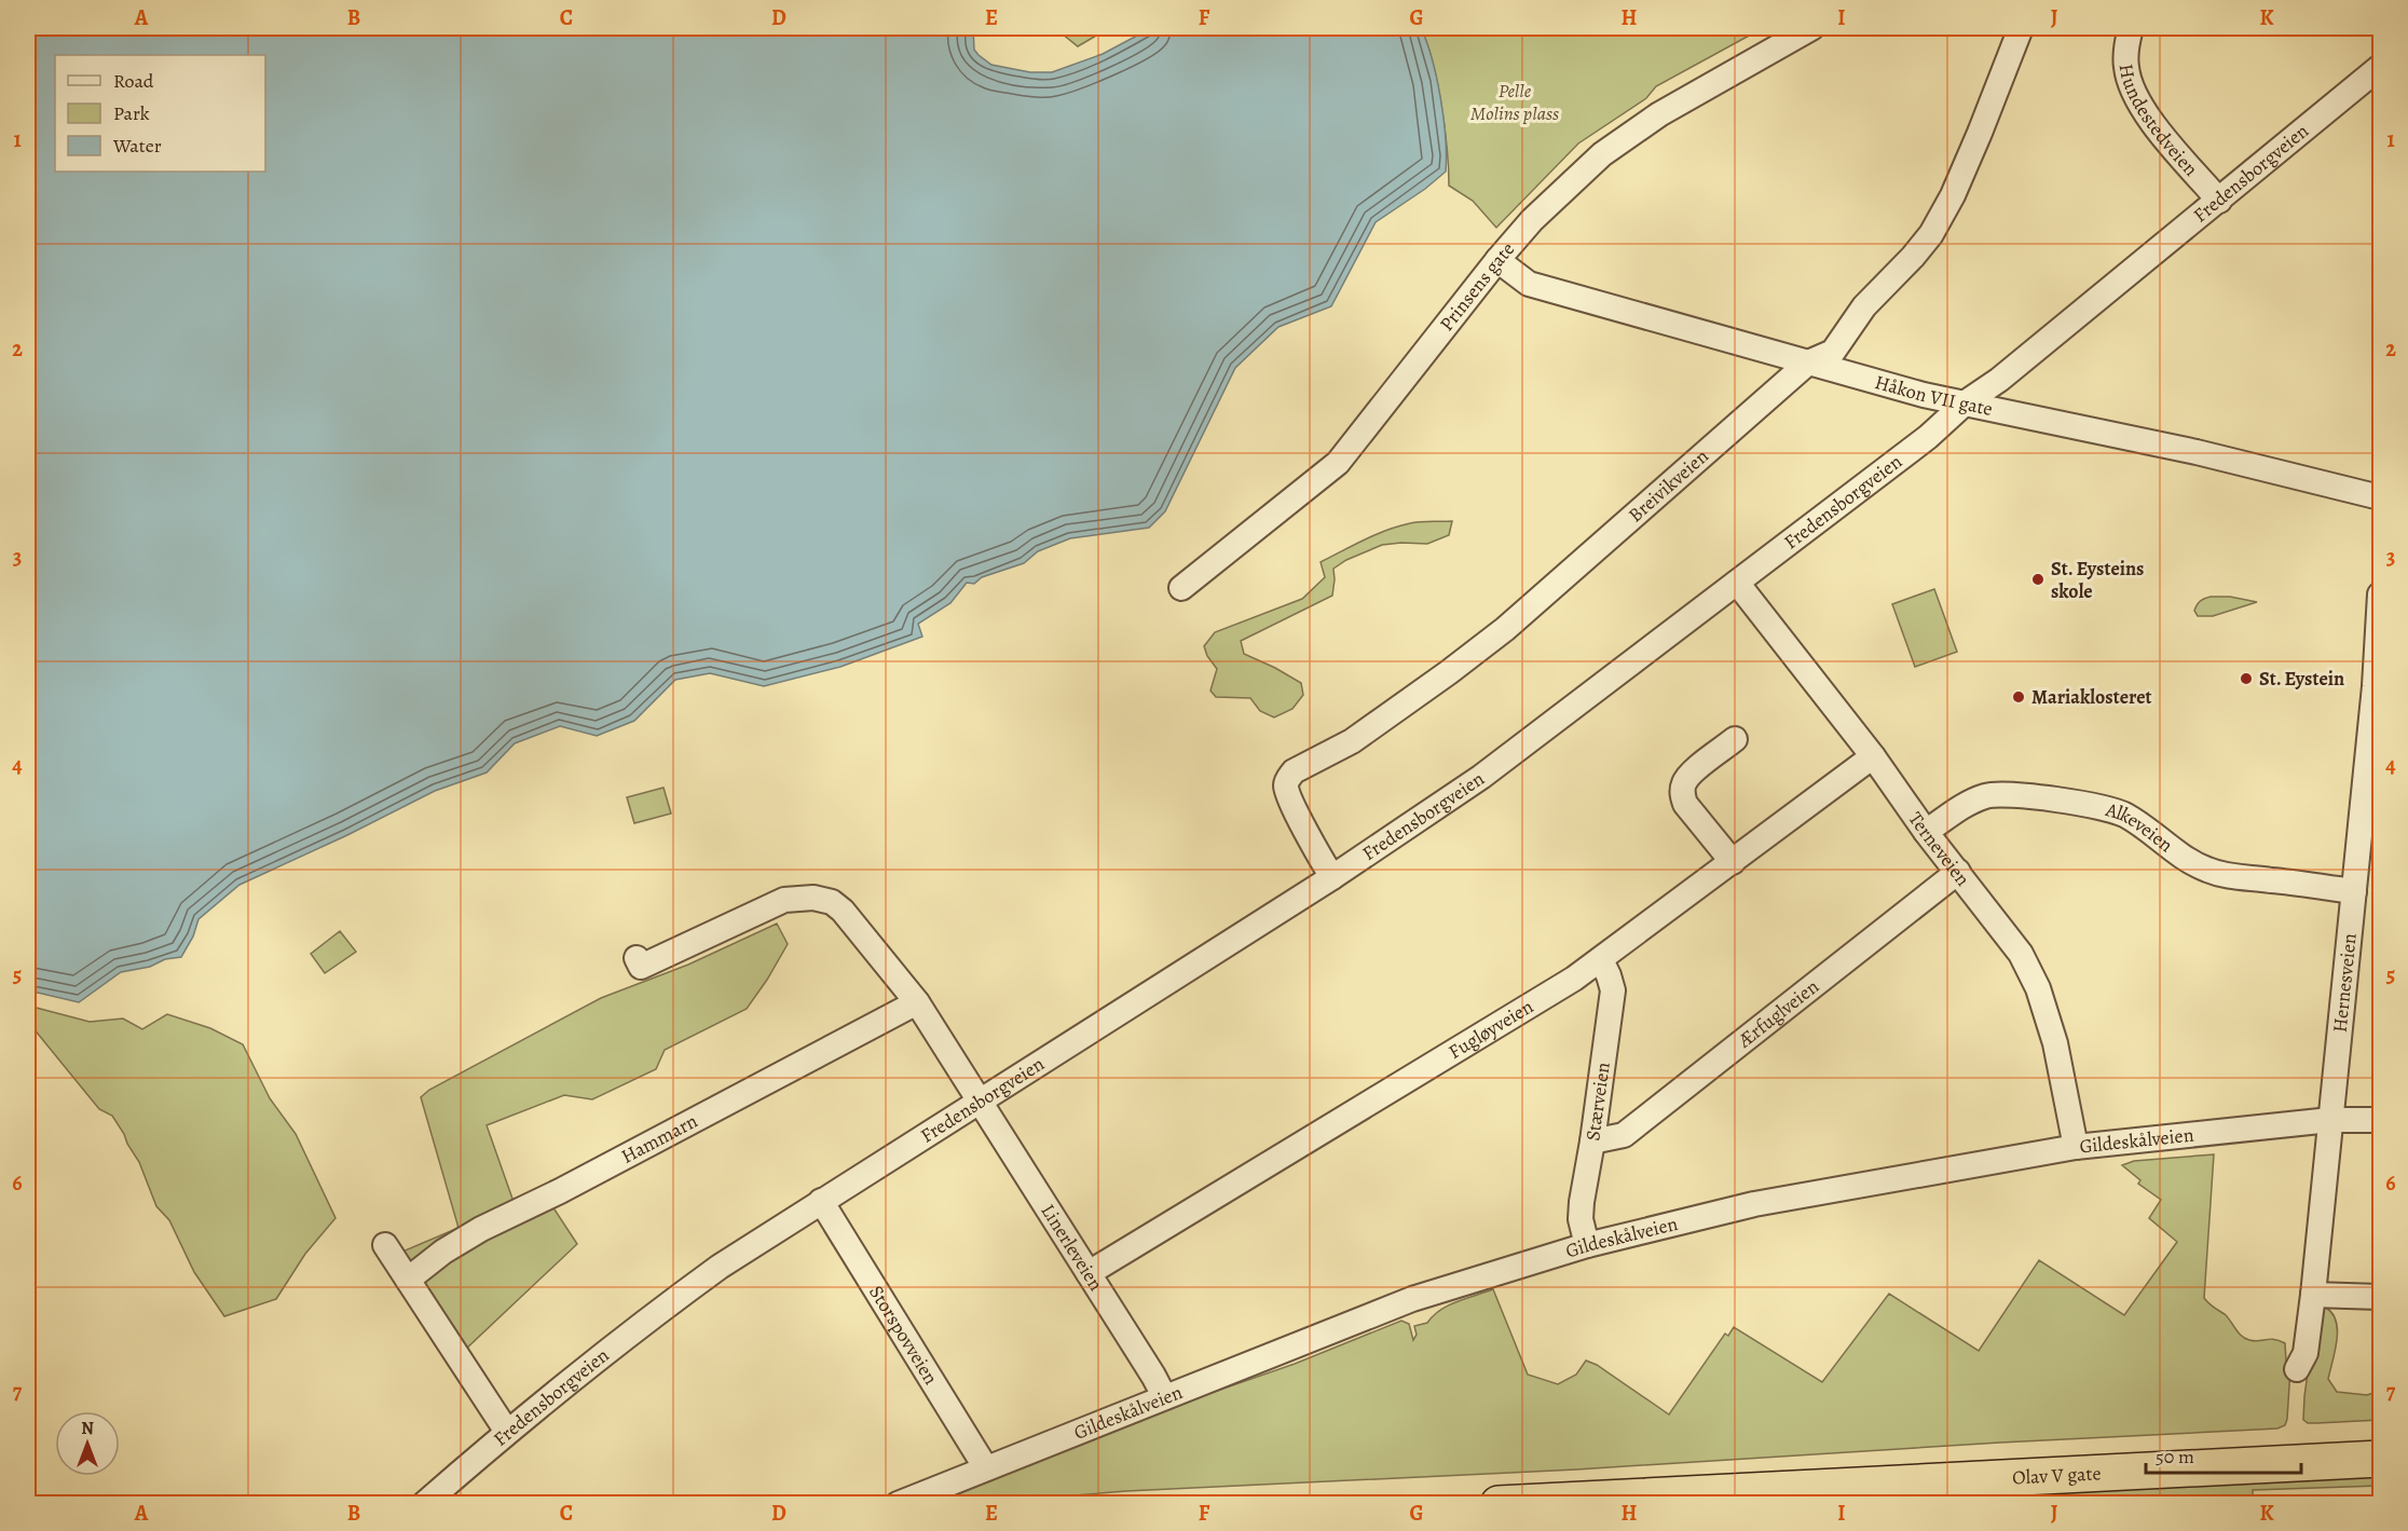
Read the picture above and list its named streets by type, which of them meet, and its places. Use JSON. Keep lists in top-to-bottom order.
{
  "streets": {
    "highway": ["Olav V gate"],
    "street": [
      "Hundestedveien",
      "Fredensborgveien",
      "Prinsens gate",
      "Håkon VII gate",
      "Breivikveien",
      "Alkeveien",
      "Terneveien",
      "Hernesveien",
      "Ærfuglveien",
      "Fugløyveien",
      "Stærveien",
      "Hammarn",
      "Gildeskålveien",
      "Linerleveien",
      "Storspovveien"
    ]
  },
  "crossings": [
    ["Hundestedveien", "Fredensborgveien"],
    ["Fredensborgveien", "Håkon VII gate"],
    ["Fredensborgveien", "Breivikveien"],
    ["Fredensborgveien", "Terneveien"],
    ["Fredensborgveien", "Linerleveien"],
    ["Fredensborgveien", "Storspovveien"],
    ["Prinsens gate", "Håkon VII gate"],
    ["Håkon VII gate", "Breivikveien"],
    ["Alkeveien", "Terneveien"],
    ["Alkeveien", "Hernesveien"],
    ["Terneveien", "Ærfuglveien"],
    ["Terneveien", "Fugløyveien"],
    ["Terneveien", "Gildeskålveien"],
    ["Hernesveien", "Gildeskålveien"],
    ["Ærfuglveien", "Stærveien"],
    ["Fugløyveien", "Stærveien"],
    ["Fugløyveien", "Linerleveien"],
    ["Stærveien", "Gildeskålveien"],
    ["Gildeskålveien", "Linerleveien"],
    ["Gildeskålveien", "Storspovveien"]
  ],
  "parks": ["Pelle Molins plass"],
  "places": ["St. Eysteins skole", "St. Eystein", "Mariaklosteret"],
  "legend": ["Road", "Park", "Water"],
  "scale_bar": "50 m",
  "north": "top",
  "grid": {
    "columns": [
      "A",
      "B",
      "C",
      "D",
      "E",
      "F",
      "G",
      "H",
      "I",
      "J",
      "K"
    ],
    "rows": [
      "1",
      "2",
      "3",
      "4",
      "5",
      "6",
      "7"
    ]
  }
}
